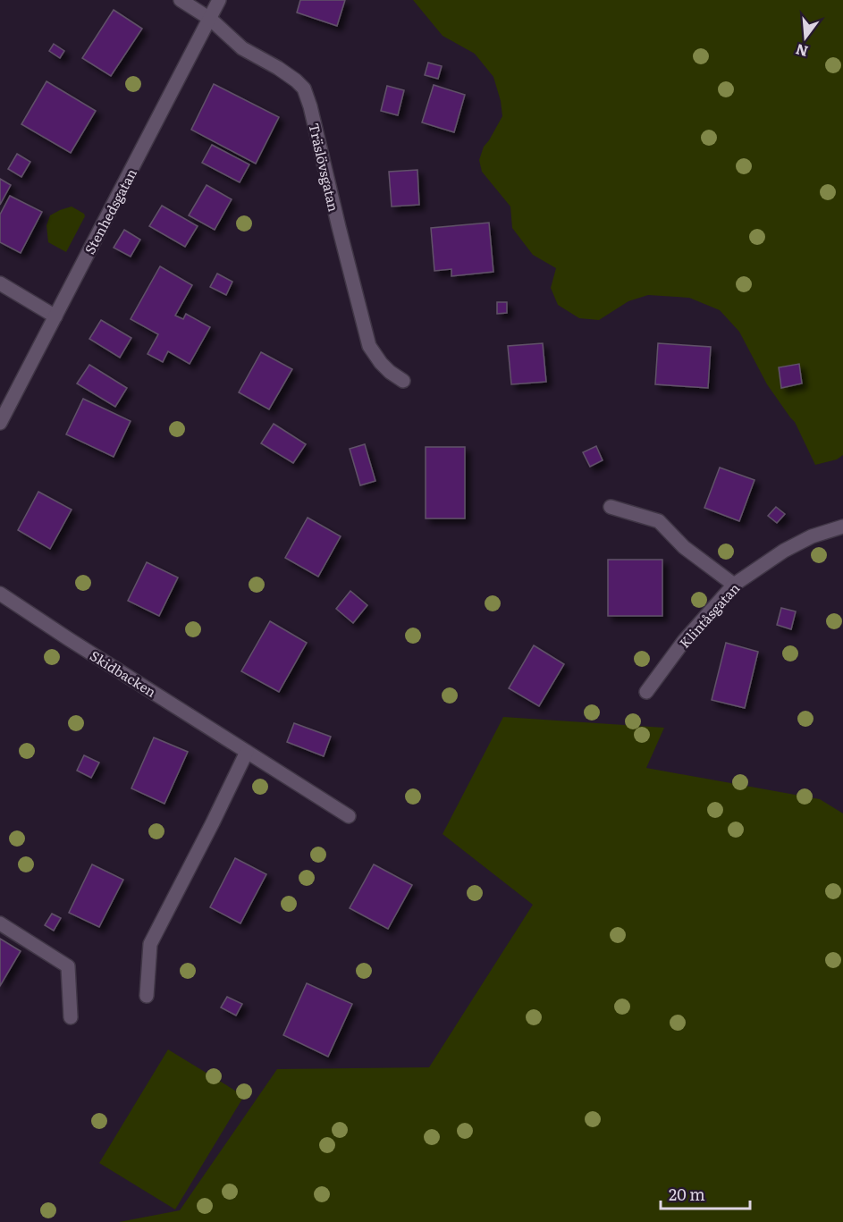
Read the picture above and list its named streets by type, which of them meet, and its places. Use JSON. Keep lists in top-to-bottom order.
{
  "streets": {
    "street": [
      "Träslövsgatan",
      "Stenhedsgatan",
      "Klintåsgatan",
      "Skidbacken"
    ]
  },
  "crossings": [
    ["Träslövsgatan", "Stenhedsgatan"]
  ],
  "scale_bar": "20 m",
  "north": "bottom"
}
